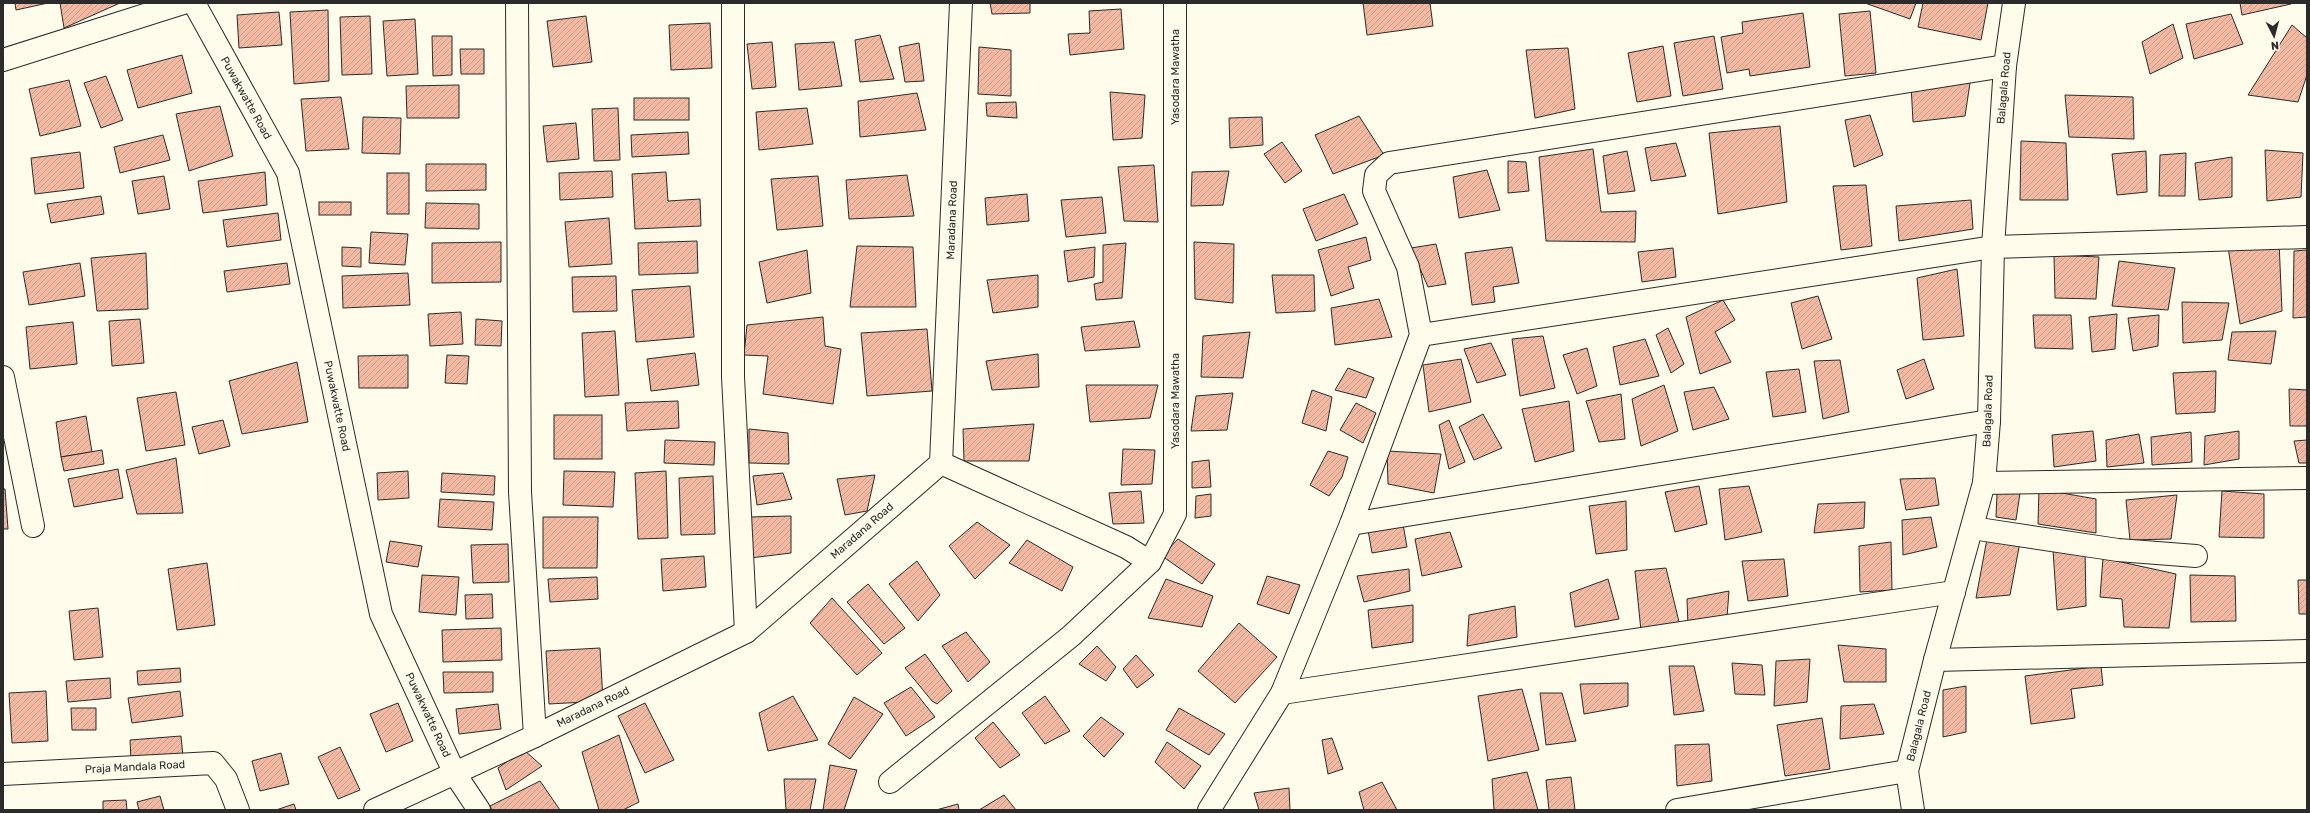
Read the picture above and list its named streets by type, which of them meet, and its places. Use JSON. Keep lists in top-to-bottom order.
{
  "streets": {
    "street": [
      "Yasodara Mawatha",
      "Balagala Road",
      "Puwakwatte Road",
      "Maradana Road",
      "Praja Mandala Road"
    ]
  },
  "crossings": [
    ["Puwakwatte Road", "Maradana Road"]
  ],
  "north": "bottom"
}
